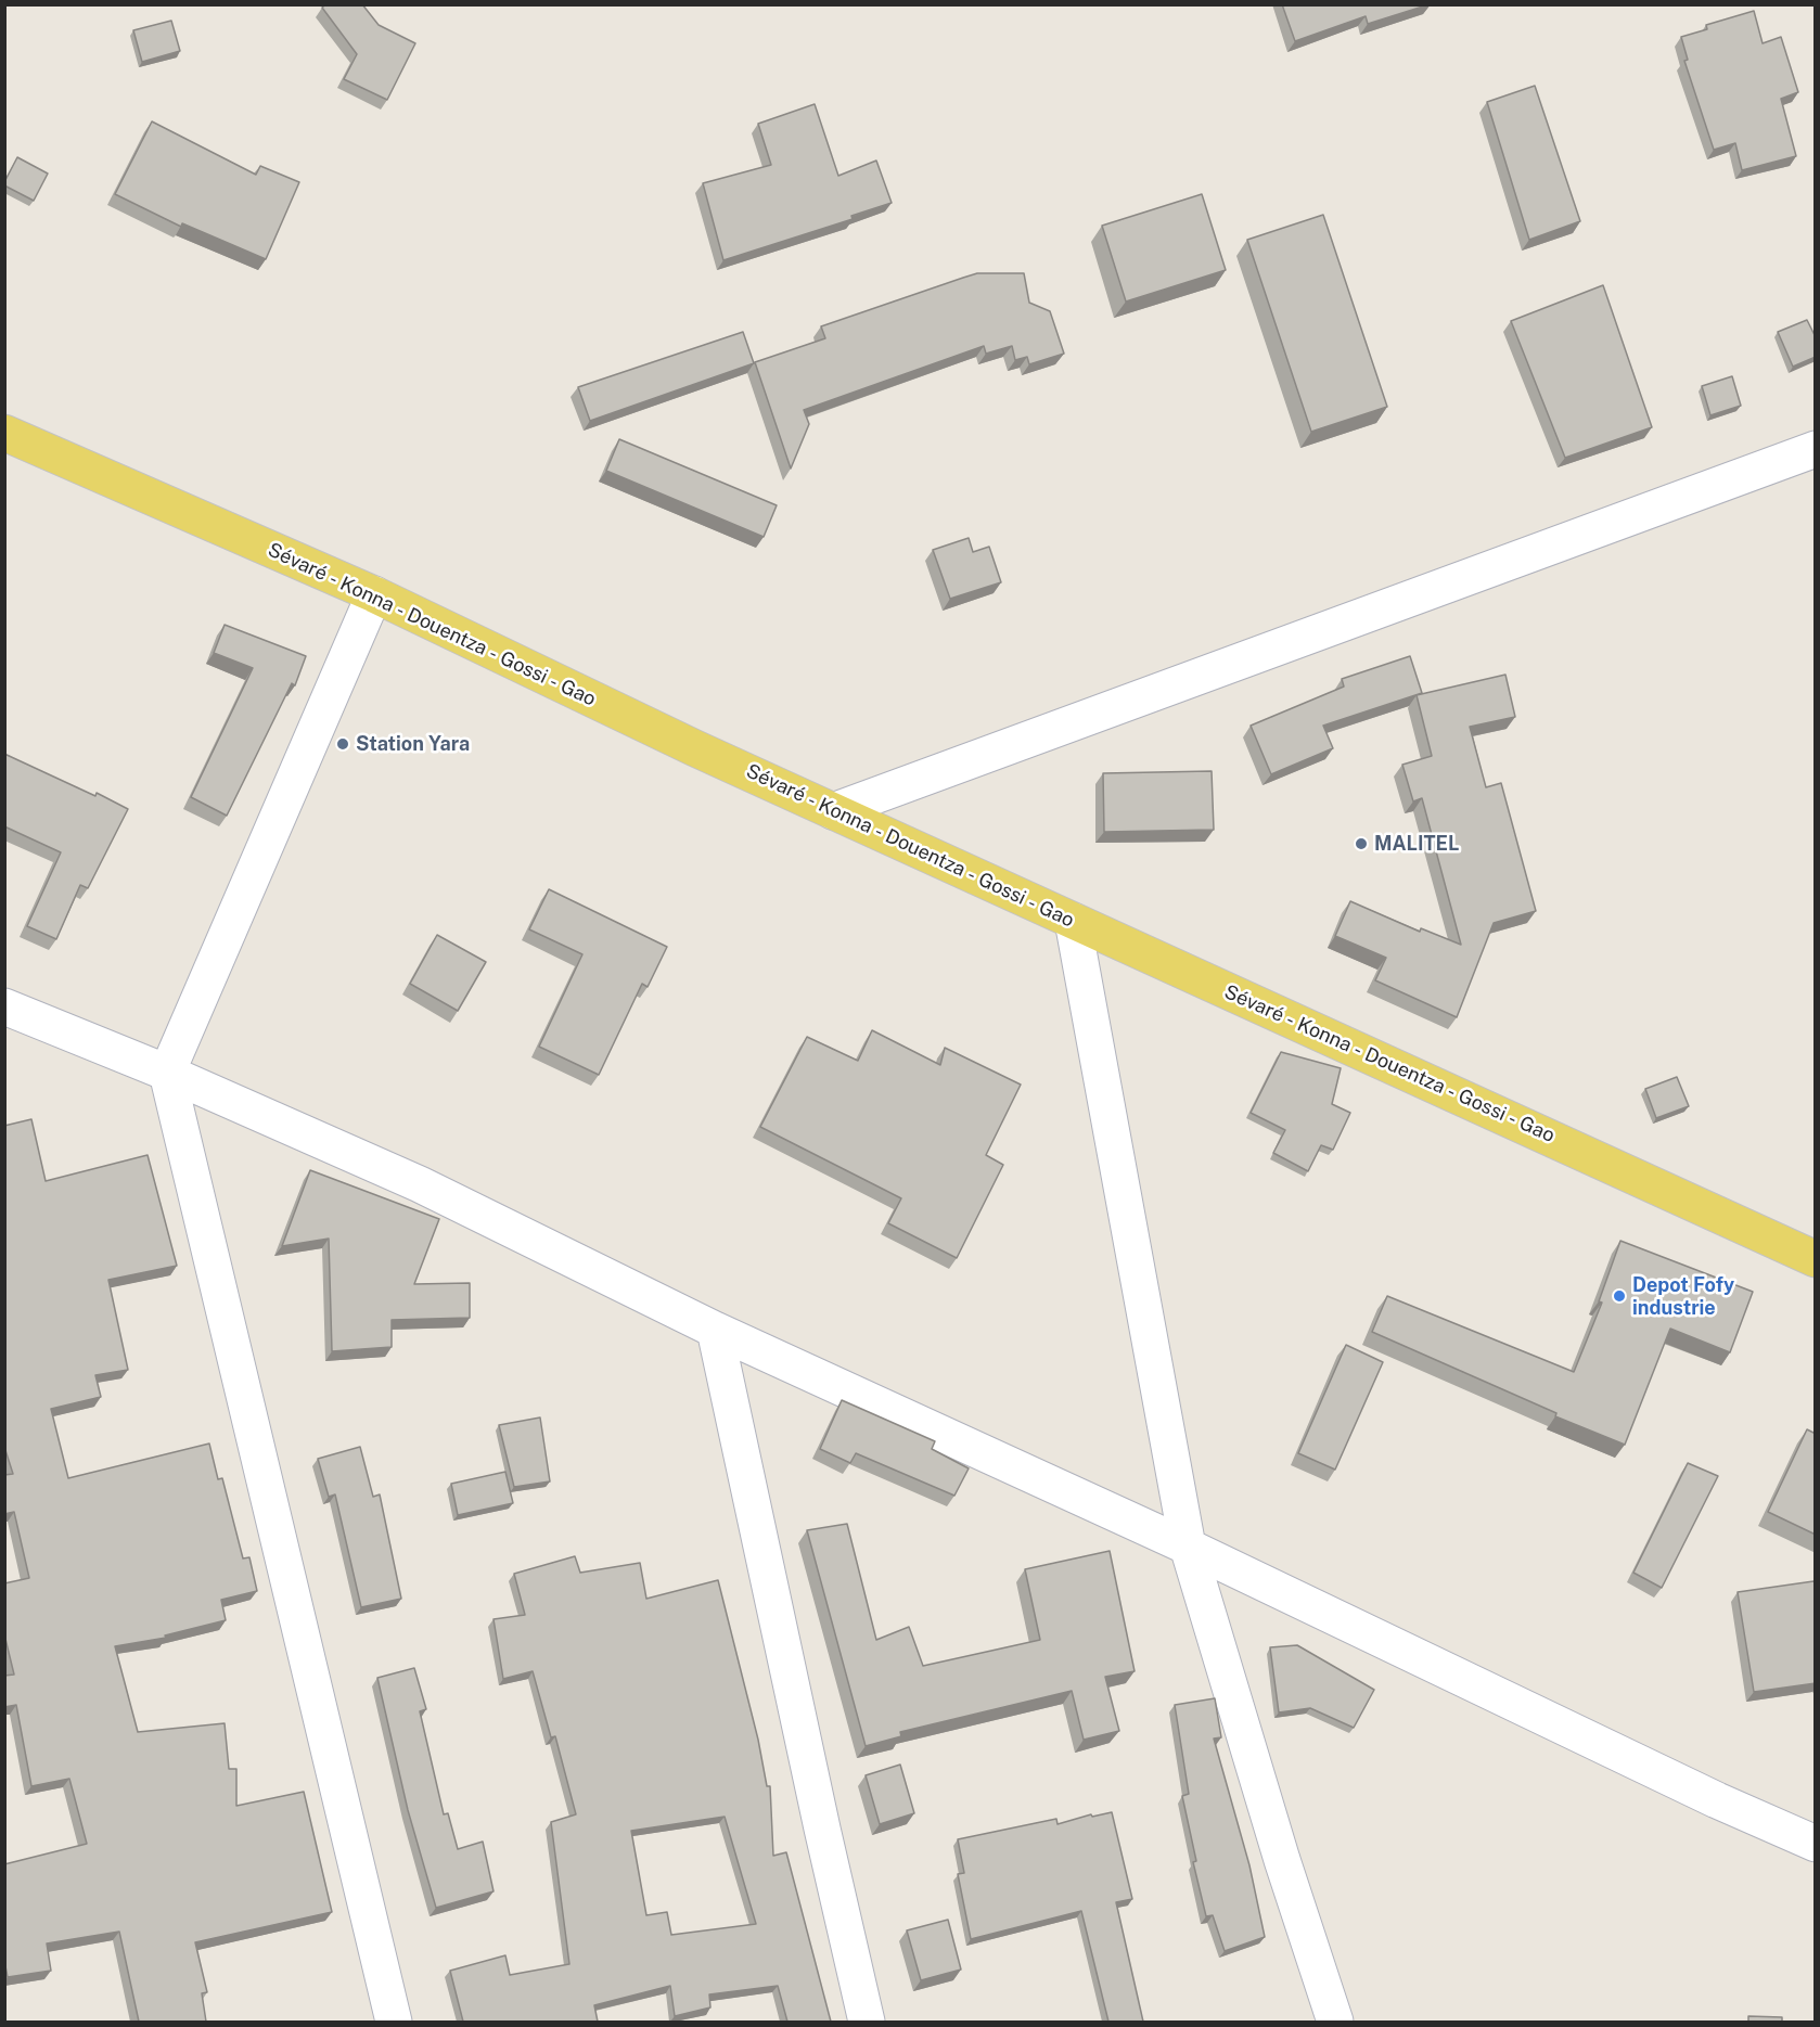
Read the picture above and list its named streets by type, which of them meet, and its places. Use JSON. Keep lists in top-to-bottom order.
{
  "streets": {
    "main road": ["Sévaré - Konna - Douentza - Gossi - Gao"]
  },
  "places": ["Station Yara", "MALITEL", "Depot Fofy industrie"]
}
